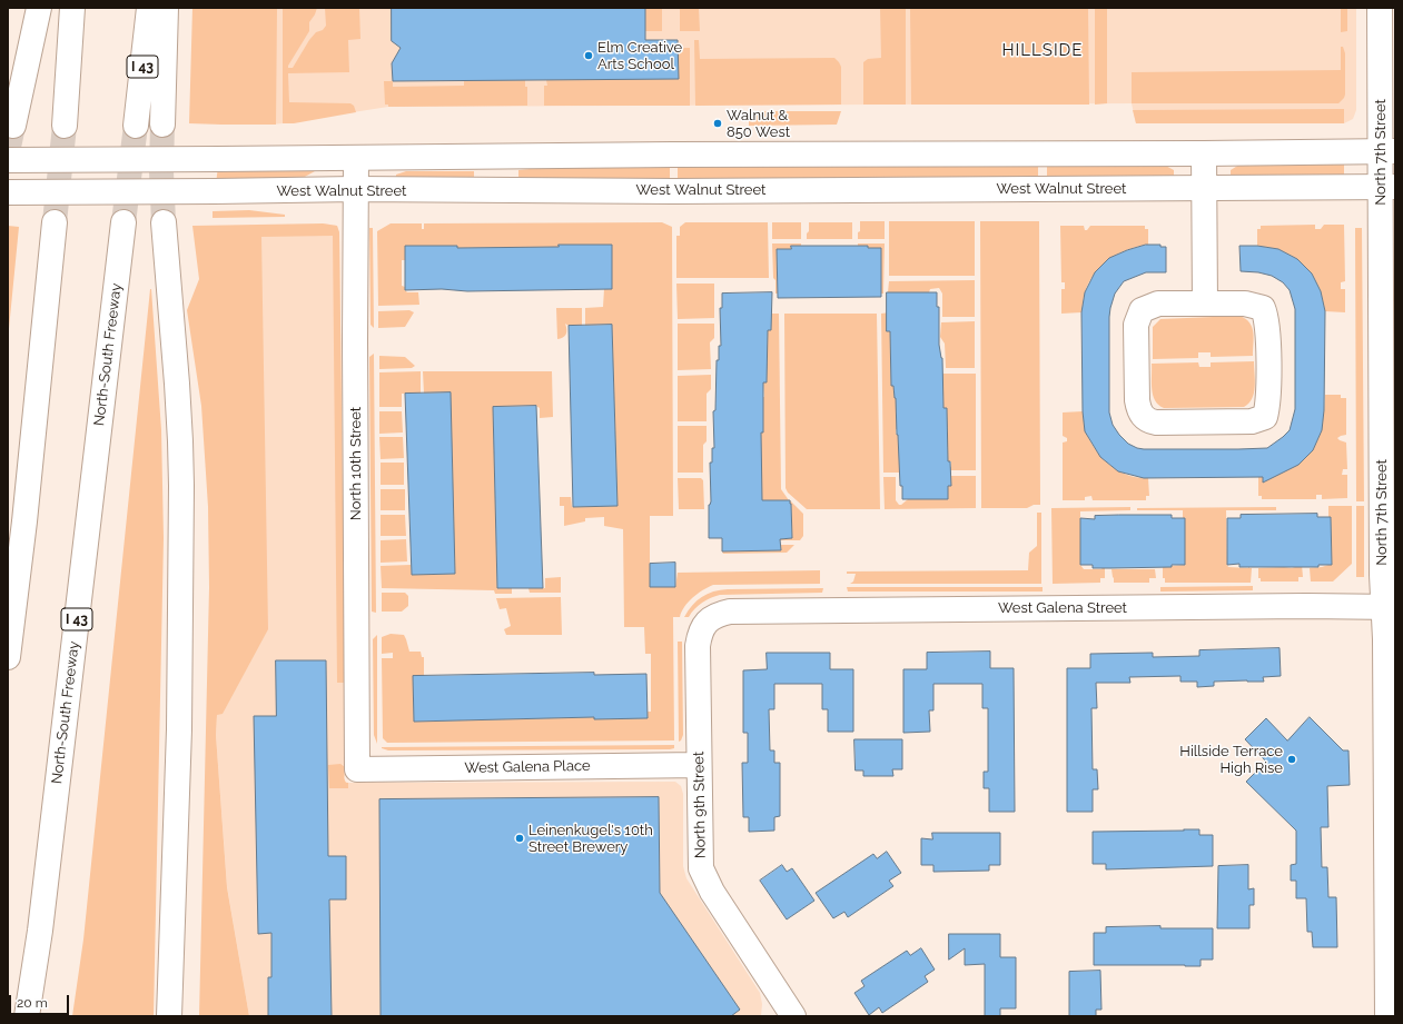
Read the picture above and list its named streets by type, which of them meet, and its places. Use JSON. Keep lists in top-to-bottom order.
{
  "streets": {
    "main road": [
      "I 43",
      "North 7th Street",
      "West Walnut Street",
      "North-South Freeway",
      "North 10th Street",
      "West Galena Street",
      "West Galena Place",
      "North 9th Street"
    ]
  },
  "crossings": [
    ["North 7th Street", "West Walnut Street"],
    ["North 7th Street", "West Galena Street"],
    ["West Walnut Street", "North 10th Street"],
    ["North 10th Street", "West Galena Place"],
    ["West Galena Street", "North 9th Street"],
    ["West Galena Place", "North 9th Street"]
  ],
  "districts": ["HILLSIDE"],
  "places": [
    "Elm Creative Arts School",
    "Walnut & 850 West",
    "Hillside Terrace High Rise",
    "Leinenkugel's 10th Street Brewery"
  ],
  "scale_bar": "20 m"
}
